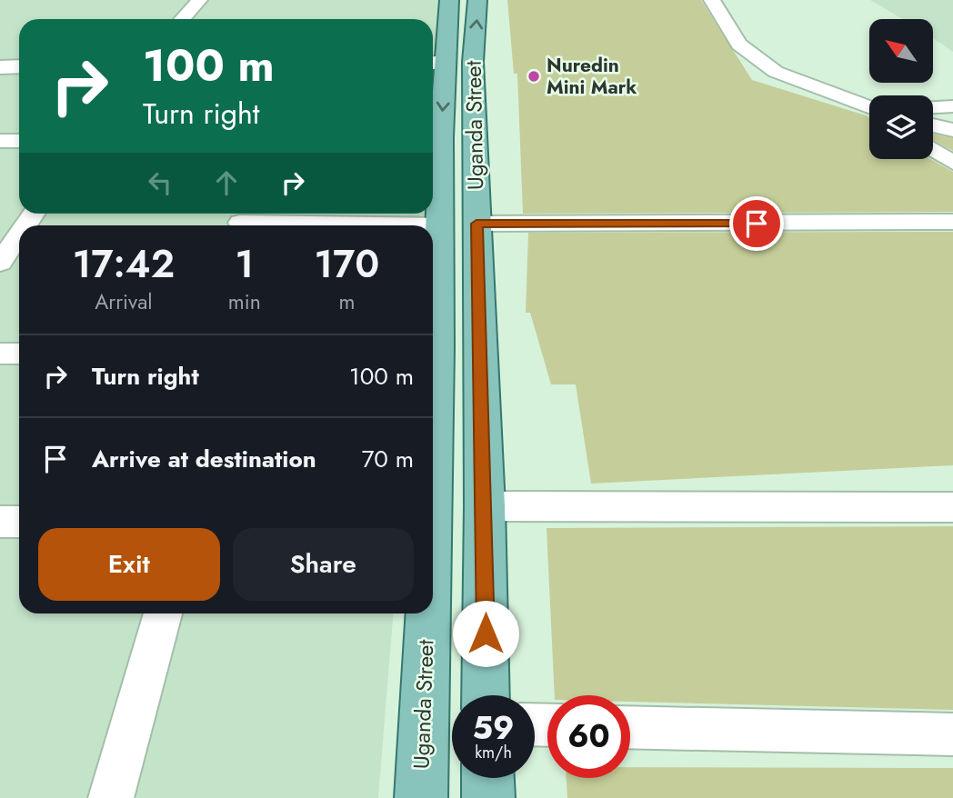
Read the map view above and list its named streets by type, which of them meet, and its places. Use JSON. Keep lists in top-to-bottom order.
{
  "streets": {
    "main road": ["Uganda Street"]
  },
  "places": ["Nuredin Mini Mark"],
  "north": "top left",
  "page": {
    "turn": ["100 m", "Turn right"],
    "eta": [
      "17:42",
      "Arrival",
      "1",
      "min",
      "170",
      "m"
    ],
    "list": [
      {
        "name": "Turn right",
        "value": "100 m"
      },
      {
        "name": "Arrive at destination",
        "value": "70 m"
      }
    ],
    "buttons": ["Exit", "Share"],
    "speed": "59 km/h",
    "limit": "60"
  }
}
